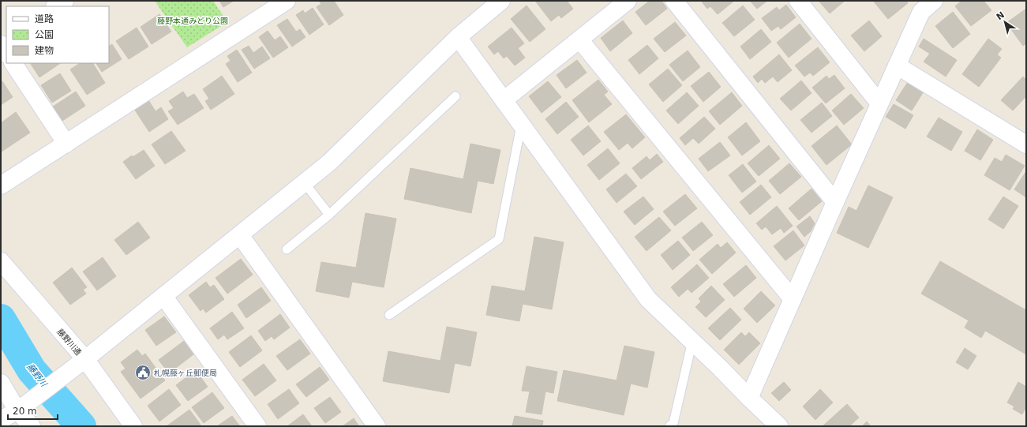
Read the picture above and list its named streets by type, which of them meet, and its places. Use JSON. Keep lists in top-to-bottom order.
{
  "streets": {
    "street": ["藤野川通"]
  },
  "water": ["藤野川"],
  "parks": ["藤野本通みどり公園"],
  "places": {
    "public building": ["札幌藤ヶ丘郵便局"]
  },
  "legend": ["道路", "公園", "建物"],
  "scale_bar": "20 m",
  "north": "top left"
}
